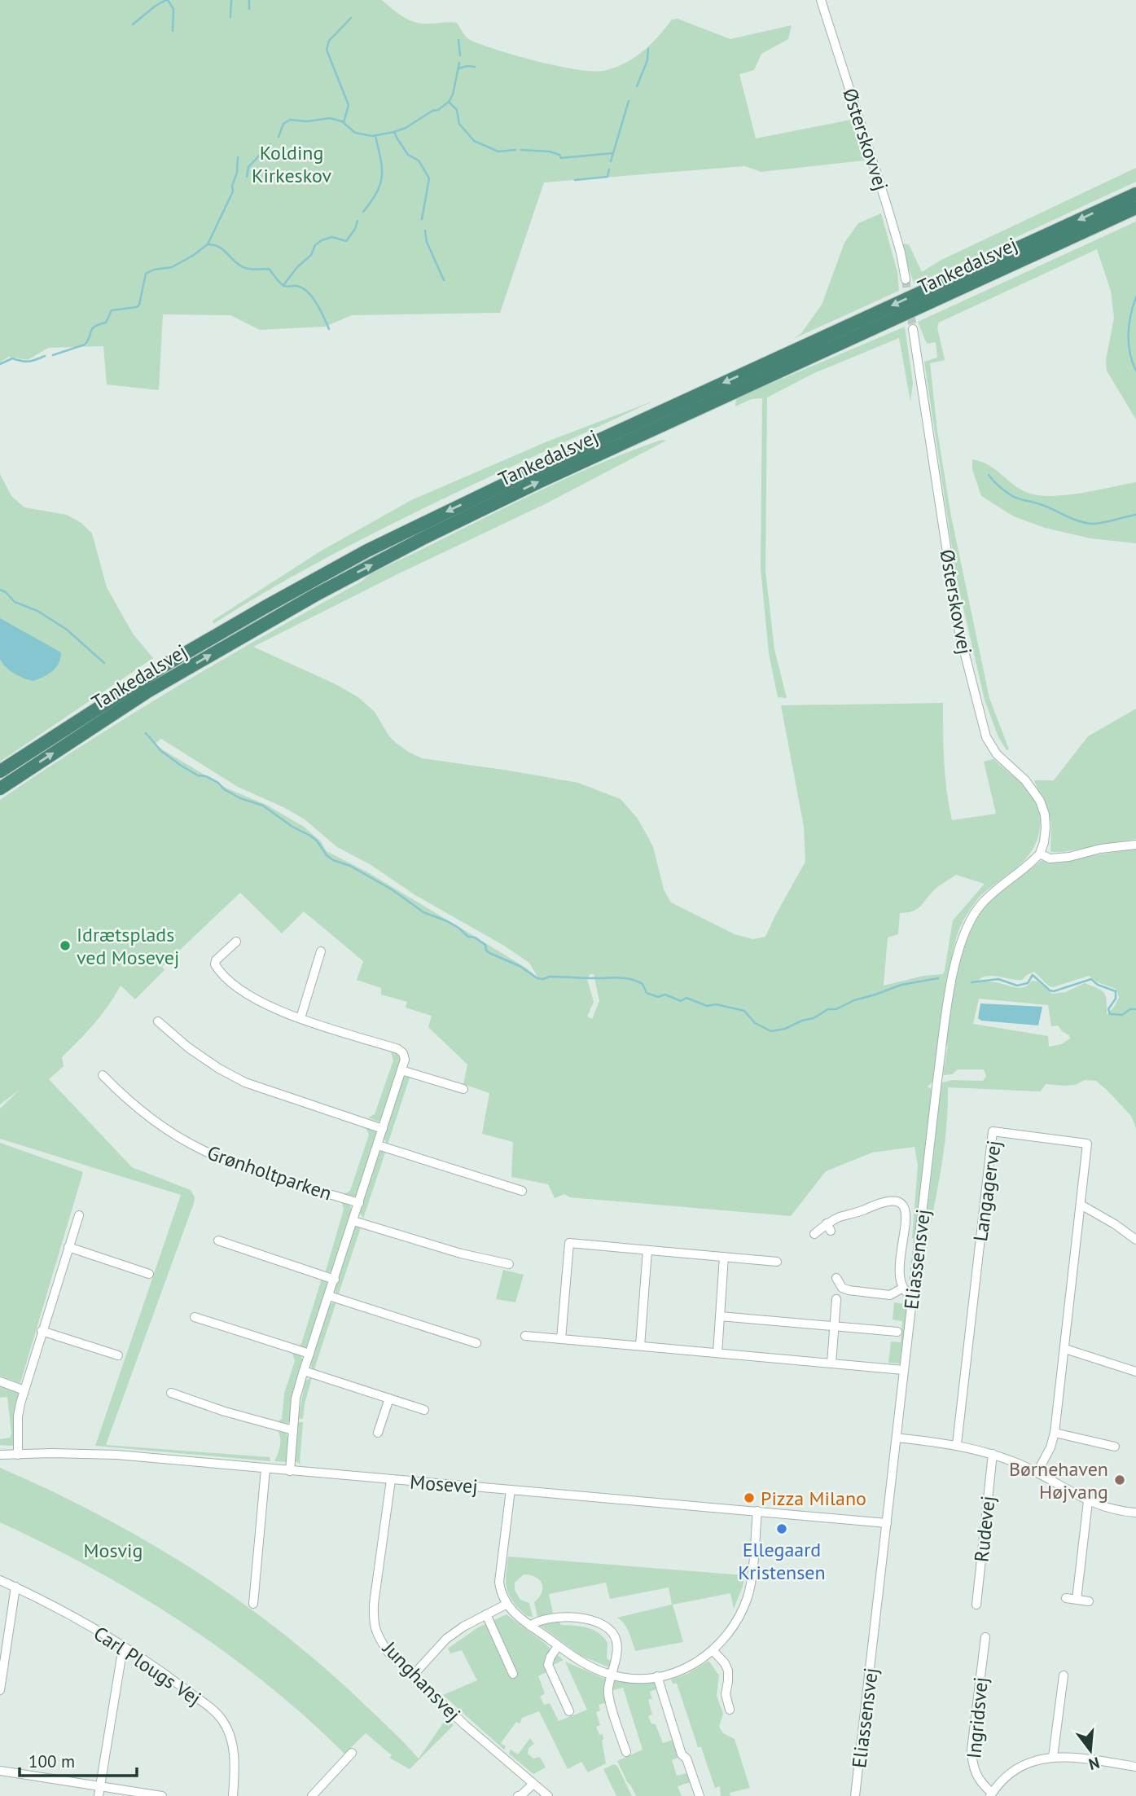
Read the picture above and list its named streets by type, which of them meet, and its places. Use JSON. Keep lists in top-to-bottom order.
{
  "streets": {
    "highway": ["Tankedalsvej"],
    "street": [
      "Østerskovvej",
      "Grønholtparken",
      "Langagervej",
      "Eliassensvej",
      "Mosevej",
      "Rudevej",
      "Carl Plougs Vej",
      "Junghansvej",
      "Ingridsvej"
    ]
  },
  "crossings": [
    ["Østerskovvej", "Eliassensvej"],
    ["Grønholtparken", "Mosevej"],
    ["Eliassensvej", "Mosevej"],
    ["Mosevej", "Junghansvej"]
  ],
  "parks": ["Kolding Kirkeskov", "Mosvig"],
  "places": [
    "Idrætsplads ved Mosevej",
    "Børnehaven Højvang",
    "Pizza Milano",
    "Ellegaard Kristensen"
  ],
  "scale_bar": "100 m",
  "north": "bottom"
}
